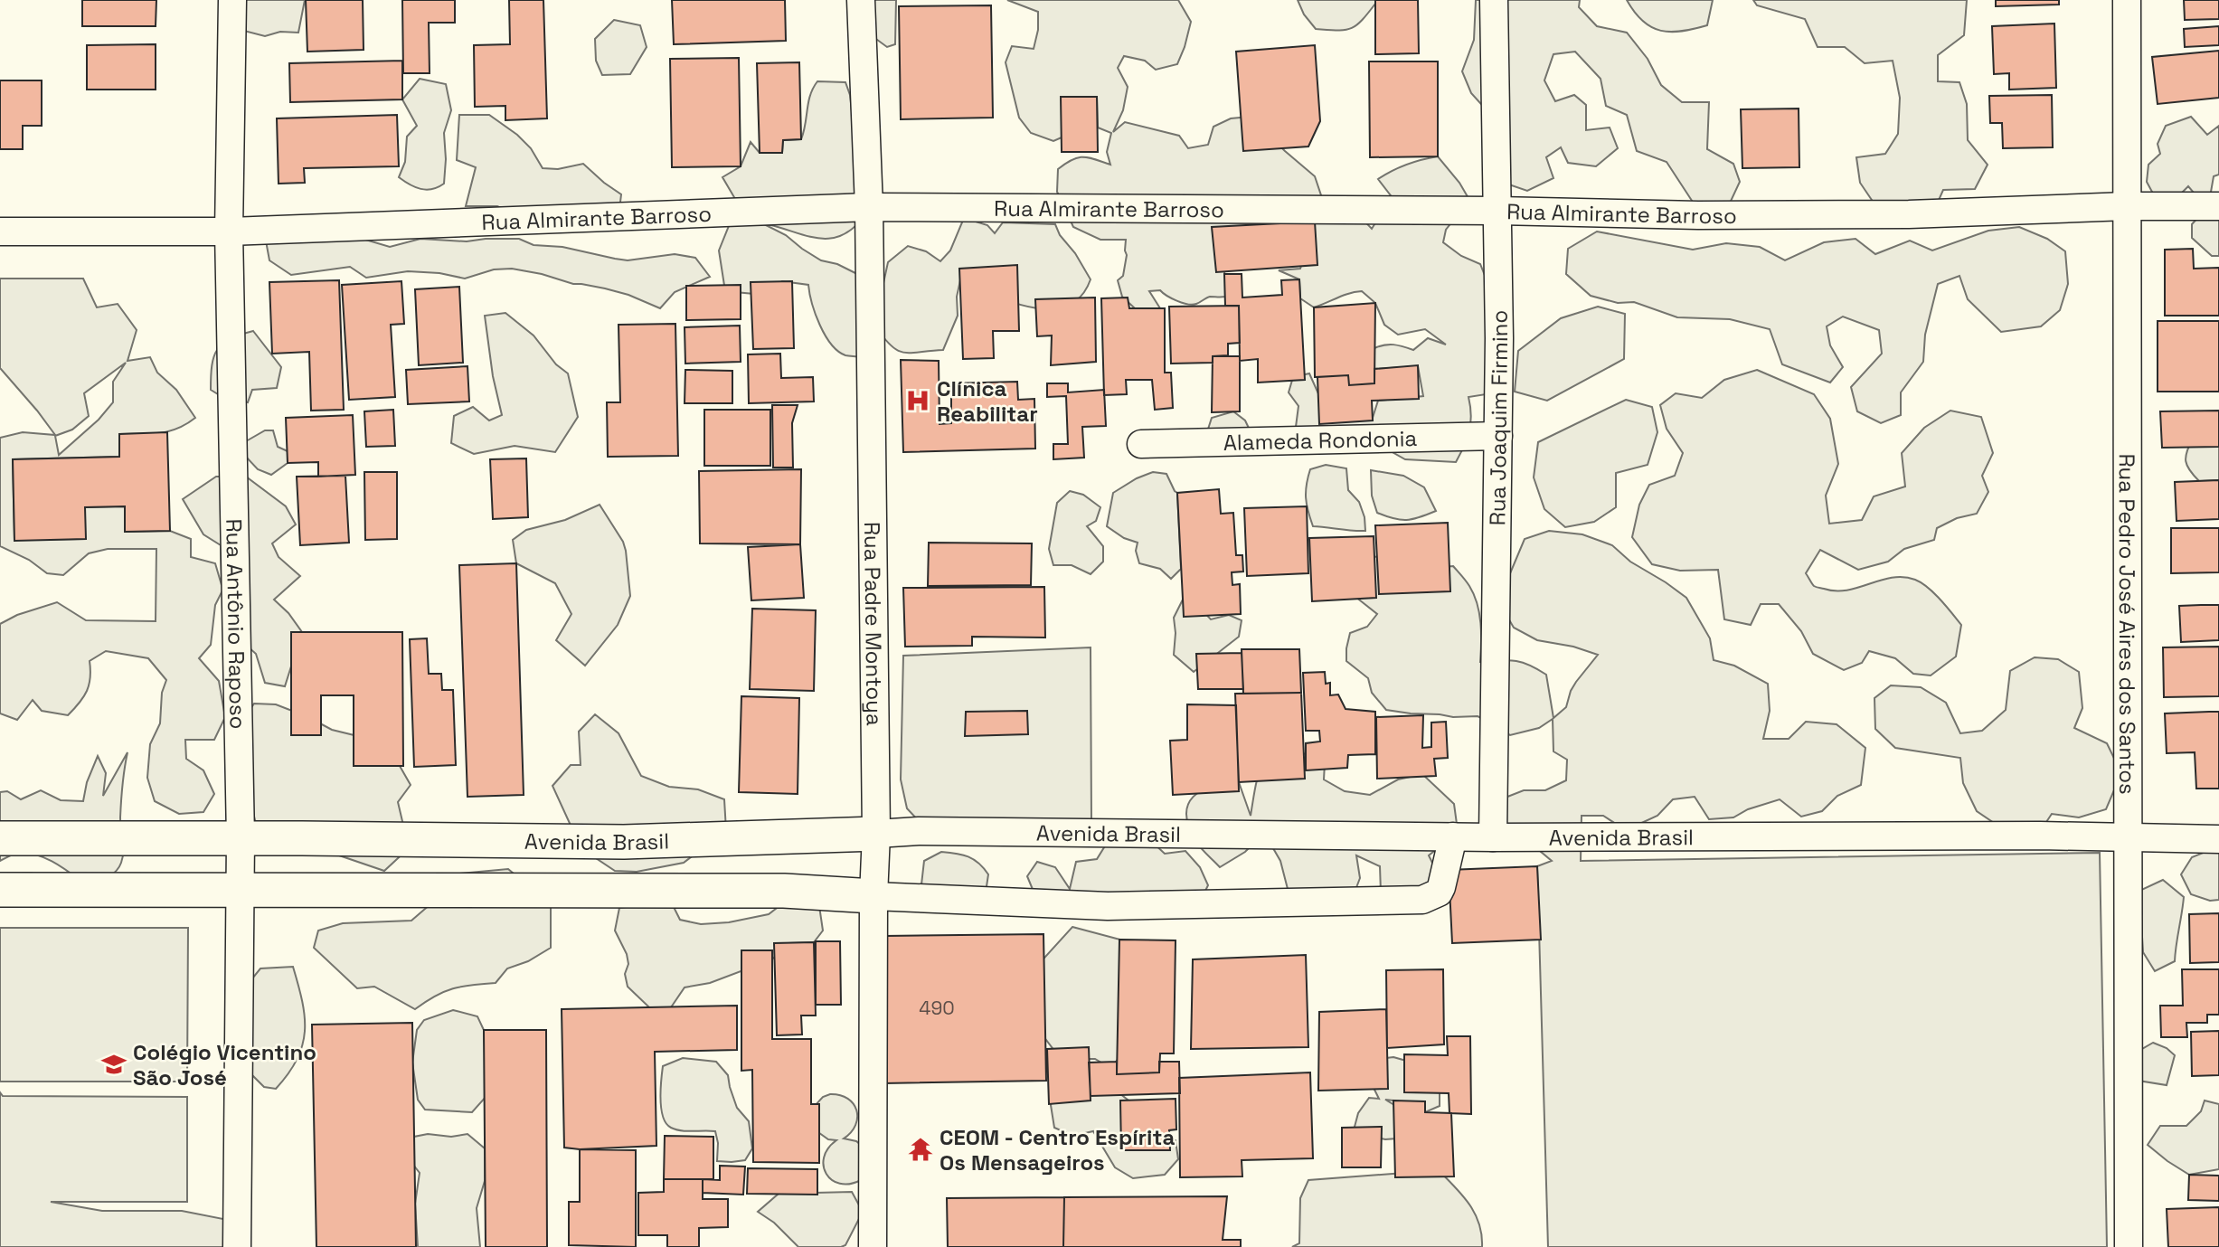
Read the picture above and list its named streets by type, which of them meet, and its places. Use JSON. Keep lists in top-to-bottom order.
{
  "streets": {
    "street": [
      "Rua Almirante Barroso",
      "Rua Joaquim Firmino",
      "Alameda Rondonia",
      "Rua Antônio Raposo",
      "Rua Padre Montoya",
      "Rua Pedro José Aires dos Santos",
      "Avenida Brasil"
    ]
  },
  "crossings": [
    ["Rua Almirante Barroso", "Rua Joaquim Firmino"],
    ["Rua Almirante Barroso", "Rua Antônio Raposo"],
    ["Rua Almirante Barroso", "Rua Padre Montoya"],
    ["Rua Almirante Barroso", "Rua Pedro José Aires dos Santos"],
    ["Rua Joaquim Firmino", "Alameda Rondonia"],
    ["Rua Joaquim Firmino", "Avenida Brasil"],
    ["Rua Antônio Raposo", "Avenida Brasil"],
    ["Rua Padre Montoya", "Avenida Brasil"],
    ["Rua Pedro José Aires dos Santos", "Avenida Brasil"]
  ],
  "places": {
    "hospital": ["Clínica Reabilitar"],
    "school or university": ["Colégio Vicentino São José"],
    "temple": ["CEOM - Centro Espírita Os Mensageiros"]
  },
  "house_numbers": ["490"]
}
